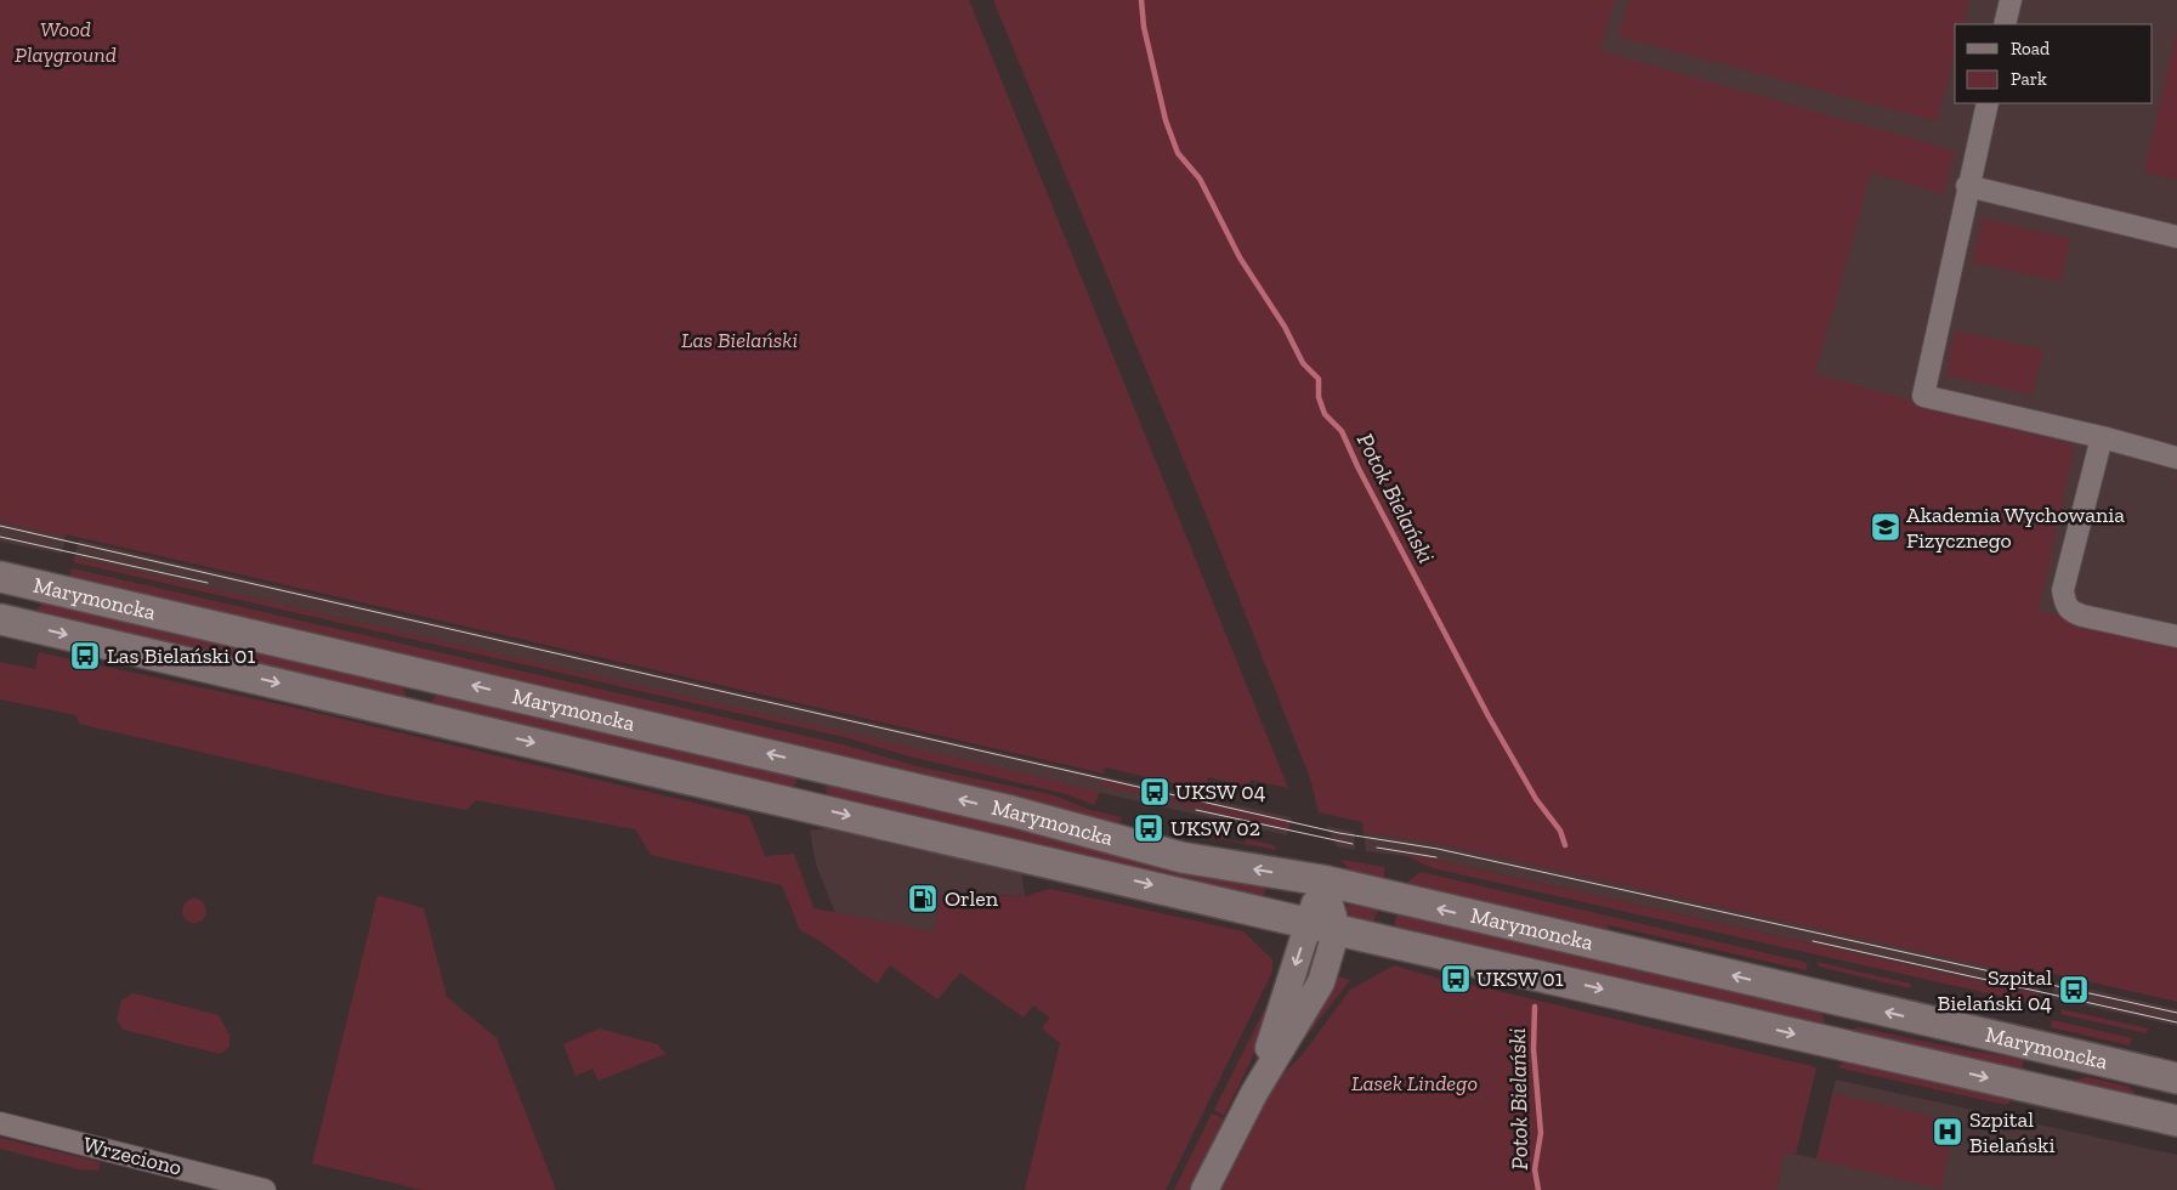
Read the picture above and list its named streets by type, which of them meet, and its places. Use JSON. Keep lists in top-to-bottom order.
{
  "streets": {
    "main road": ["Marymoncka"],
    "street": ["Wrzeciono"]
  },
  "water": ["Potok Bielański"],
  "parks": ["Wood Playground", "Las Bielański", "Lasek Lindego"],
  "places": {
    "school or university": ["Akademia Wychowania Fizycznego"],
    "bus stop": [
      "Las Bielański 01",
      "UKSW 04",
      "UKSW 02",
      "UKSW 01",
      "Szpital Bielański 04"
    ],
    "fuel station": ["Orlen"],
    "hospital": ["Szpital Bielański"]
  },
  "legend": ["Road", "Park"]
}
